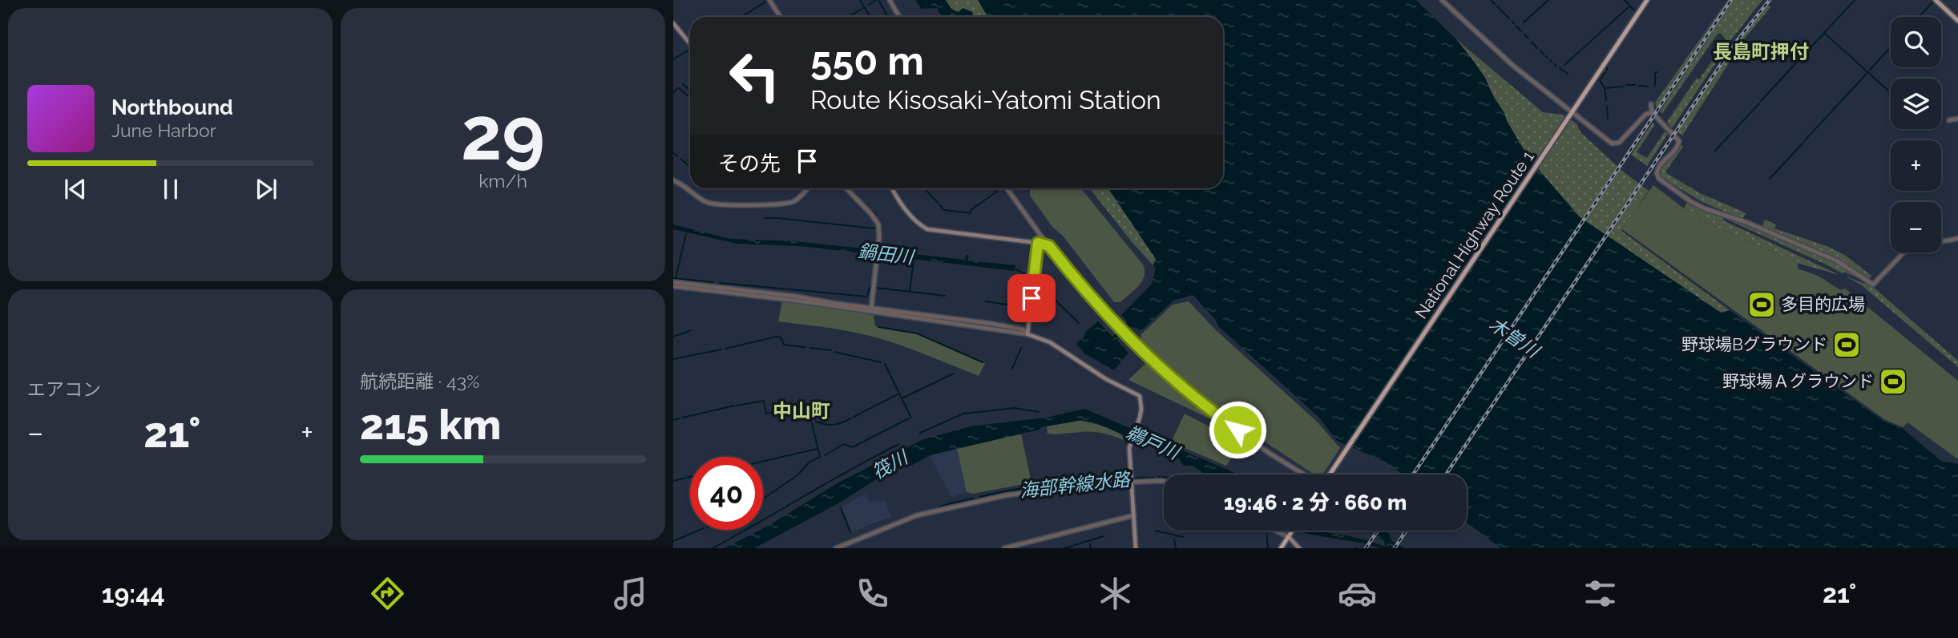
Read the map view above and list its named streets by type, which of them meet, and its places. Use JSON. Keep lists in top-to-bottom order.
{
  "streets": {
    "highway": ["National Highway Route 1"]
  },
  "districts": ["長島町押付", "中山町"],
  "water": [
    "鍋田川",
    "木曽川",
    "鵜戸川",
    "筏川",
    "海部幹線水路"
  ],
  "places": {
    "sports": ["多目的広場", "野球場Bグラウンド", "野球場Ａグラウンド"]
  },
  "page": {
    "tile": [
      ["29", "km/h"],
      "エアコン",
      ["航続距離 · 43%", "215 km"]
    ],
    "map_buttons": ["+", "−"],
    "turn": ["550 m", "Route Kisosaki-Yatomi Station"],
    "song": ["Northbound", "June Harbor"],
    "then": "その先",
    "heat": ["−", "21°", "+"],
    "limit": "40",
    "trip": "19:46 · 2 分 · 660 m",
    "tabs": ["19:44", "21°"]
  }
}
